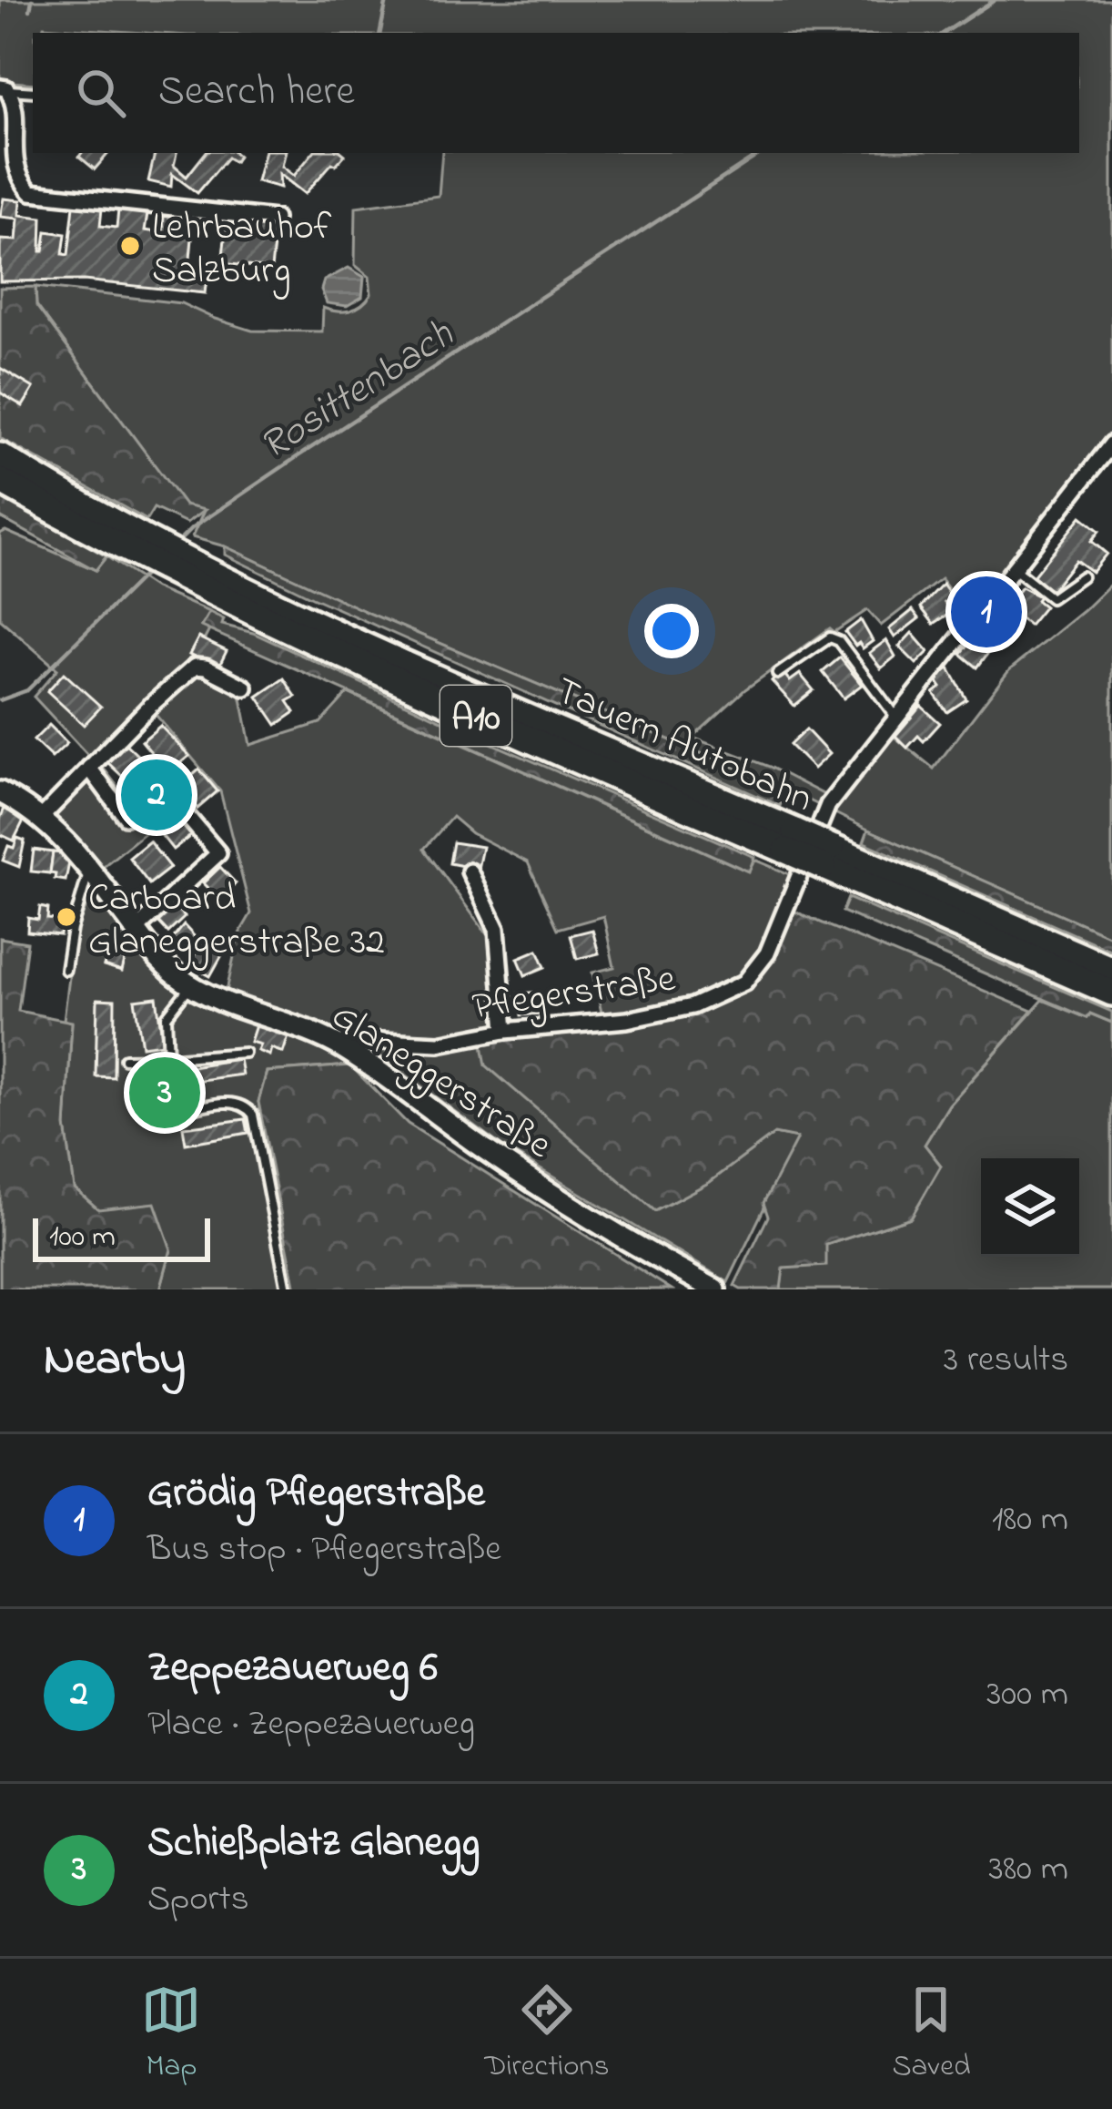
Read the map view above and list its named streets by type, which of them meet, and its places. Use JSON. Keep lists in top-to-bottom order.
{
  "streets": {
    "highway": ["A10", "Tauern Autobahn"],
    "street": ["Pflegerstraße", "Glaneggerstraße"]
  },
  "crossings": [
    ["Pflegerstraße", "Glaneggerstraße"]
  ],
  "water": ["Rosittenbach"],
  "places": ["Lehrbauhof Salzburg", "Carboard Glaneggerstraße 32"],
  "scale_bar": "100 m",
  "page": {
    "search": "Search here",
    "pins": ["1", "2", "3"],
    "scale": "100 m",
    "heading": ["Nearby", "3 results"],
    "list": [
      {
        "mark": "1",
        "name": "Grödig Pflegerstraße",
        "note": "Bus stop · Pflegerstraße",
        "value": "180 m"
      },
      {
        "mark": "2",
        "name": "Zeppezauerweg 6",
        "note": "Place · Zeppezauerweg",
        "value": "300 m"
      },
      {
        "mark": "3",
        "name": "Schießplatz Glanegg",
        "note": "Sports",
        "value": "380 m"
      }
    ],
    "nav": ["Map", "Directions", "Saved"]
  }
}
